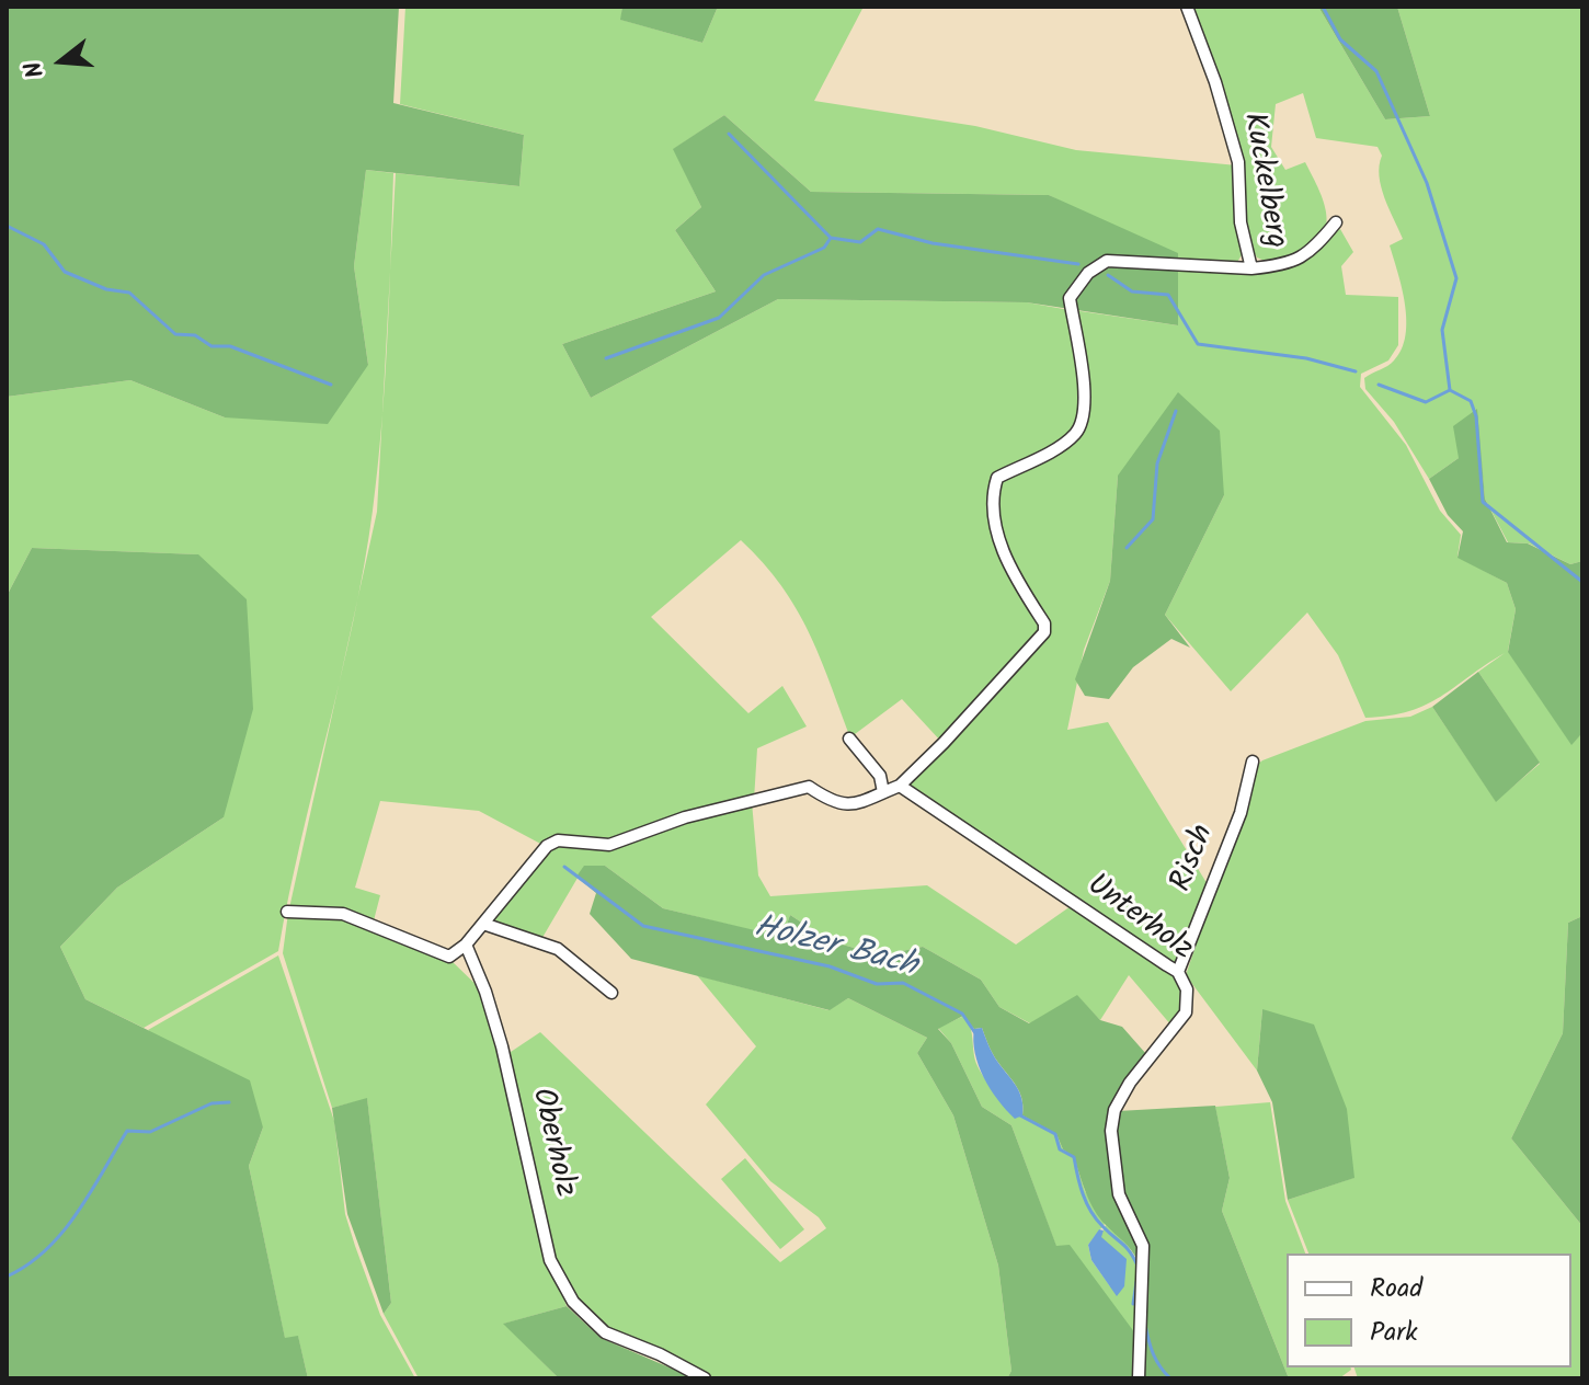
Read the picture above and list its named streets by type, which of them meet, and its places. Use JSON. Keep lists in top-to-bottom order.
{
  "streets": {
    "street": [
      "Kuckelberg",
      "Risch",
      "Unterholz",
      "Oberholz"
    ]
  },
  "crossings": [
    ["Risch", "Unterholz"]
  ],
  "water": ["Holzer Bach"],
  "legend": ["Road", "Park"],
  "north": "left"
}
